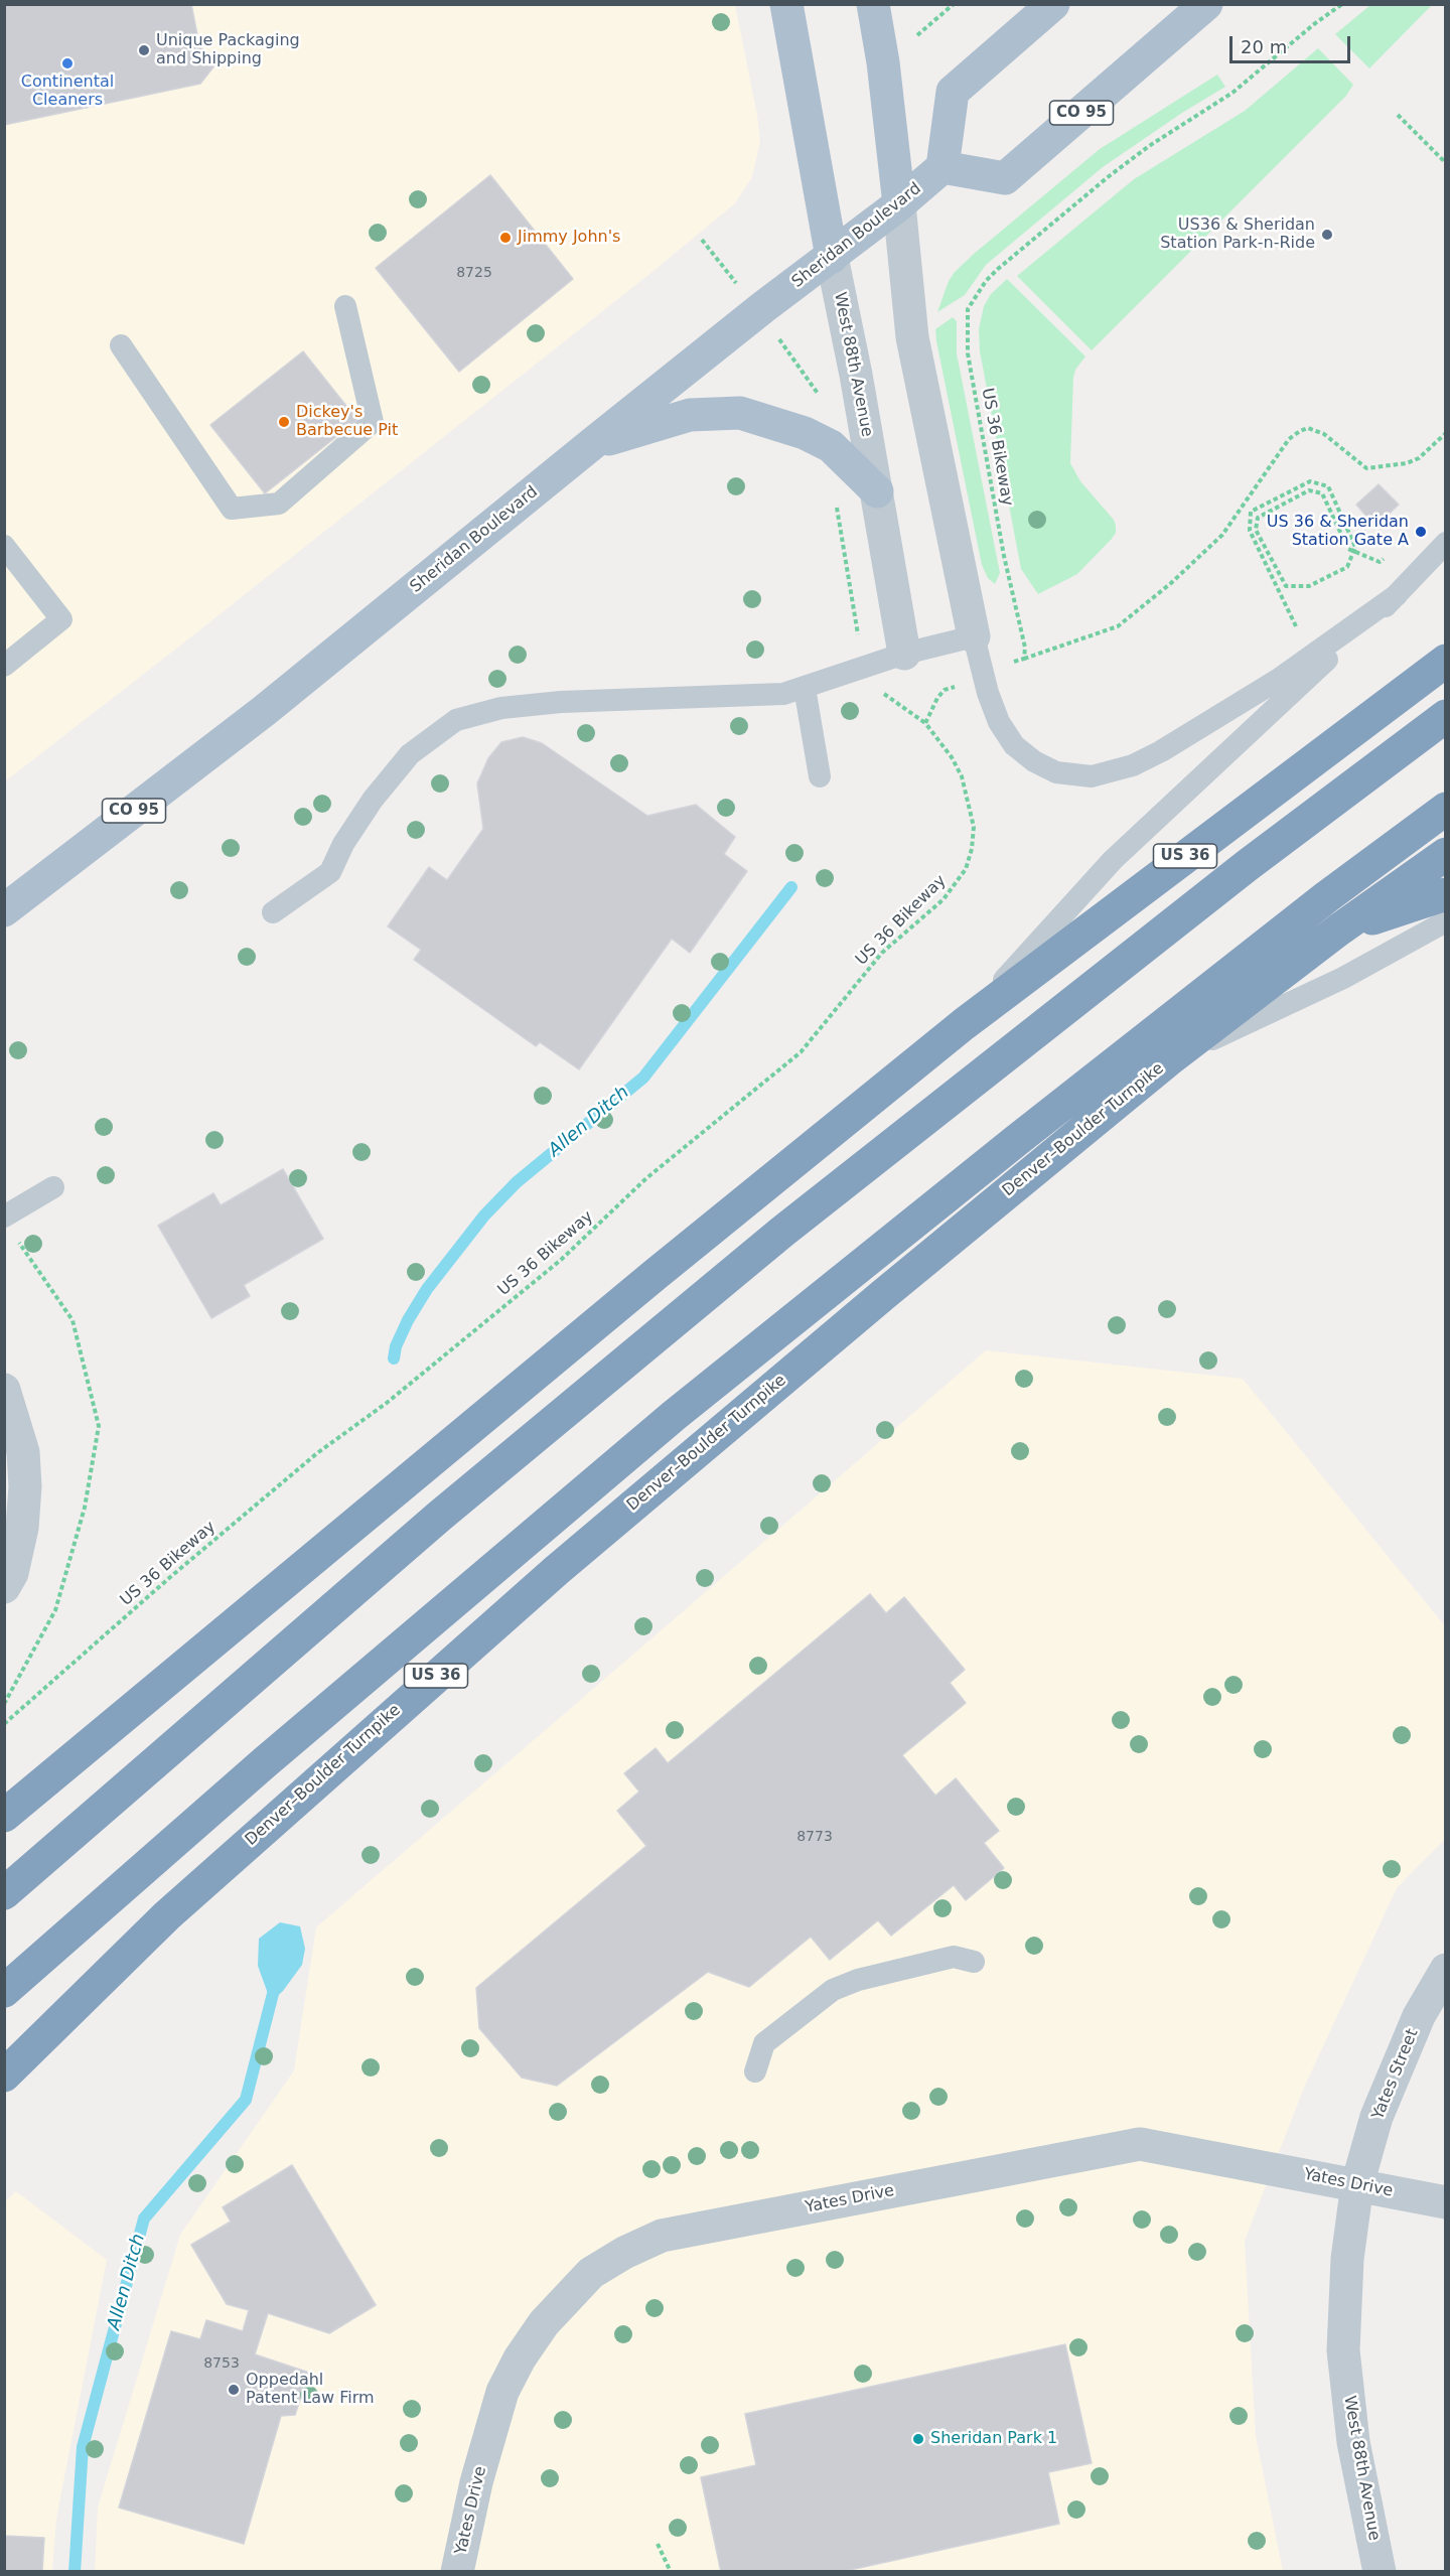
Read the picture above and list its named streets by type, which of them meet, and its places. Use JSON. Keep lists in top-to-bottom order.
{
  "streets": {
    "highway": ["US 36", "Denver–Boulder Turnpike"],
    "main road": ["CO 95", "Sheridan Boulevard", "West 88th Avenue"],
    "street": ["Yates Street", "Yates Drive"],
    "path": ["US 36 Bikeway"]
  },
  "crossings": [
    ["CO 95", "Sheridan Boulevard"],
    ["Sheridan Boulevard", "West 88th Avenue"],
    ["West 88th Avenue", "Yates Street"],
    ["West 88th Avenue", "Yates Drive"],
    ["Yates Street", "Yates Drive"]
  ],
  "water": ["Allen Ditch"],
  "places": [
    "Unique Packaging and Shipping",
    "Continental Cleaners",
    "US36 & Sheridan Station Park-n-Ride",
    "Jimmy John's",
    "Dickey's Barbecue Pit",
    "US 36 & Sheridan Station Gate A",
    "Oppedahl Patent Law Firm",
    "Sheridan Park 1"
  ],
  "house_numbers": ["8725", "8773", "8753"],
  "scale_bar": "20 m"
}
